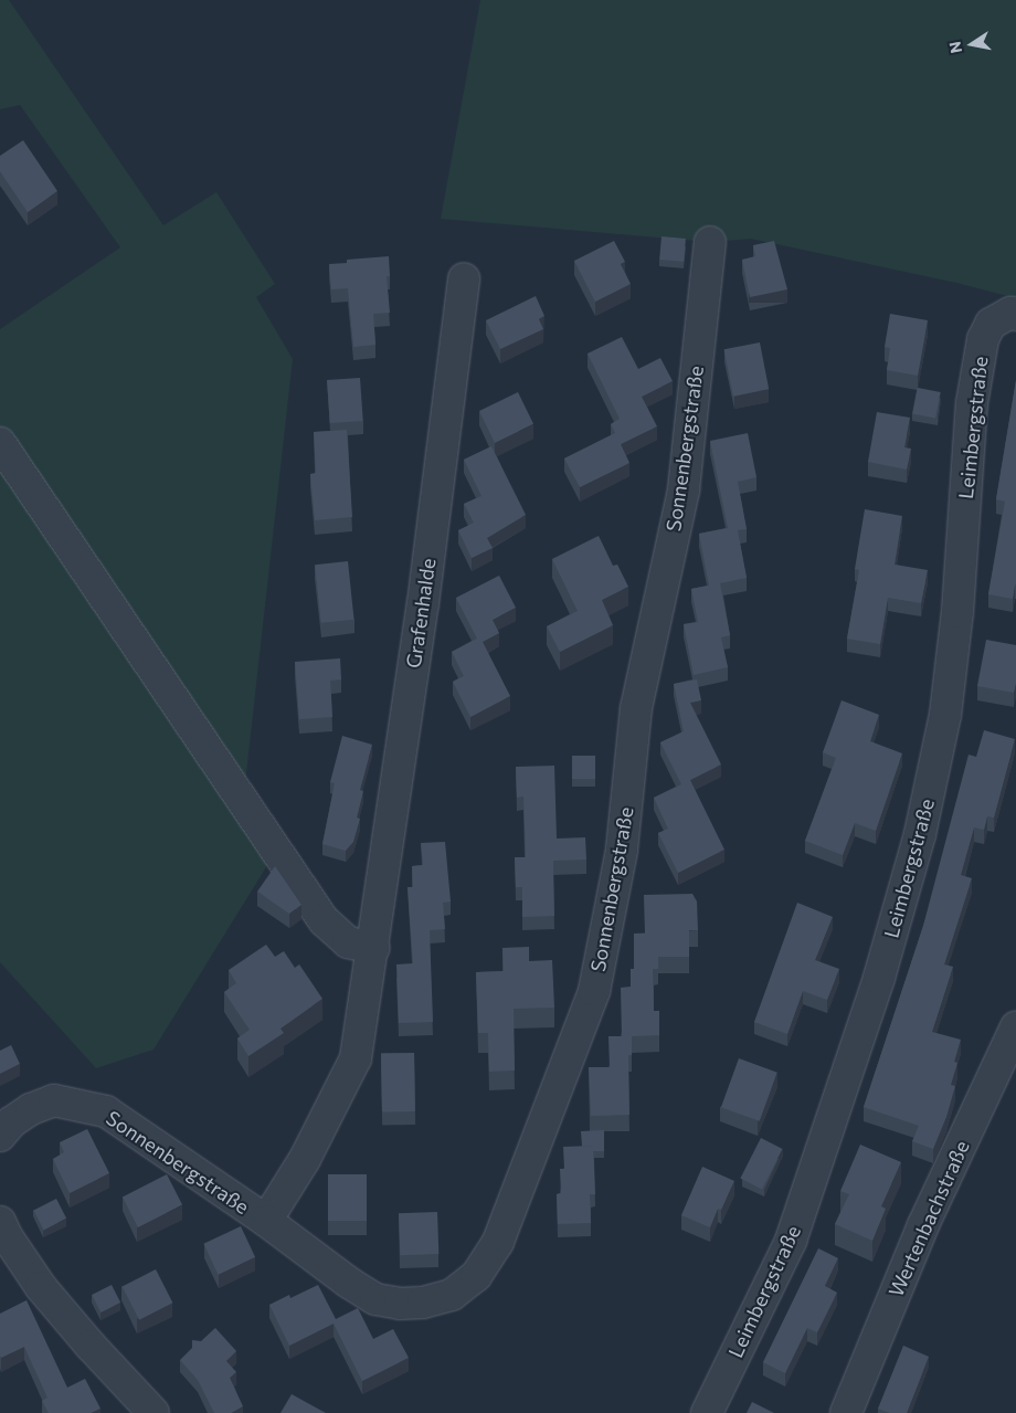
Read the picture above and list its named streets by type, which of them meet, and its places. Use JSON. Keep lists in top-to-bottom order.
{
  "streets": {
    "street": [
      "Leimbergstraße",
      "Sonnenbergstraße",
      "Grafenhalde",
      "Wertenbachstraße"
    ]
  },
  "crossings": [
    ["Sonnenbergstraße", "Grafenhalde"]
  ],
  "north": "left"
}
